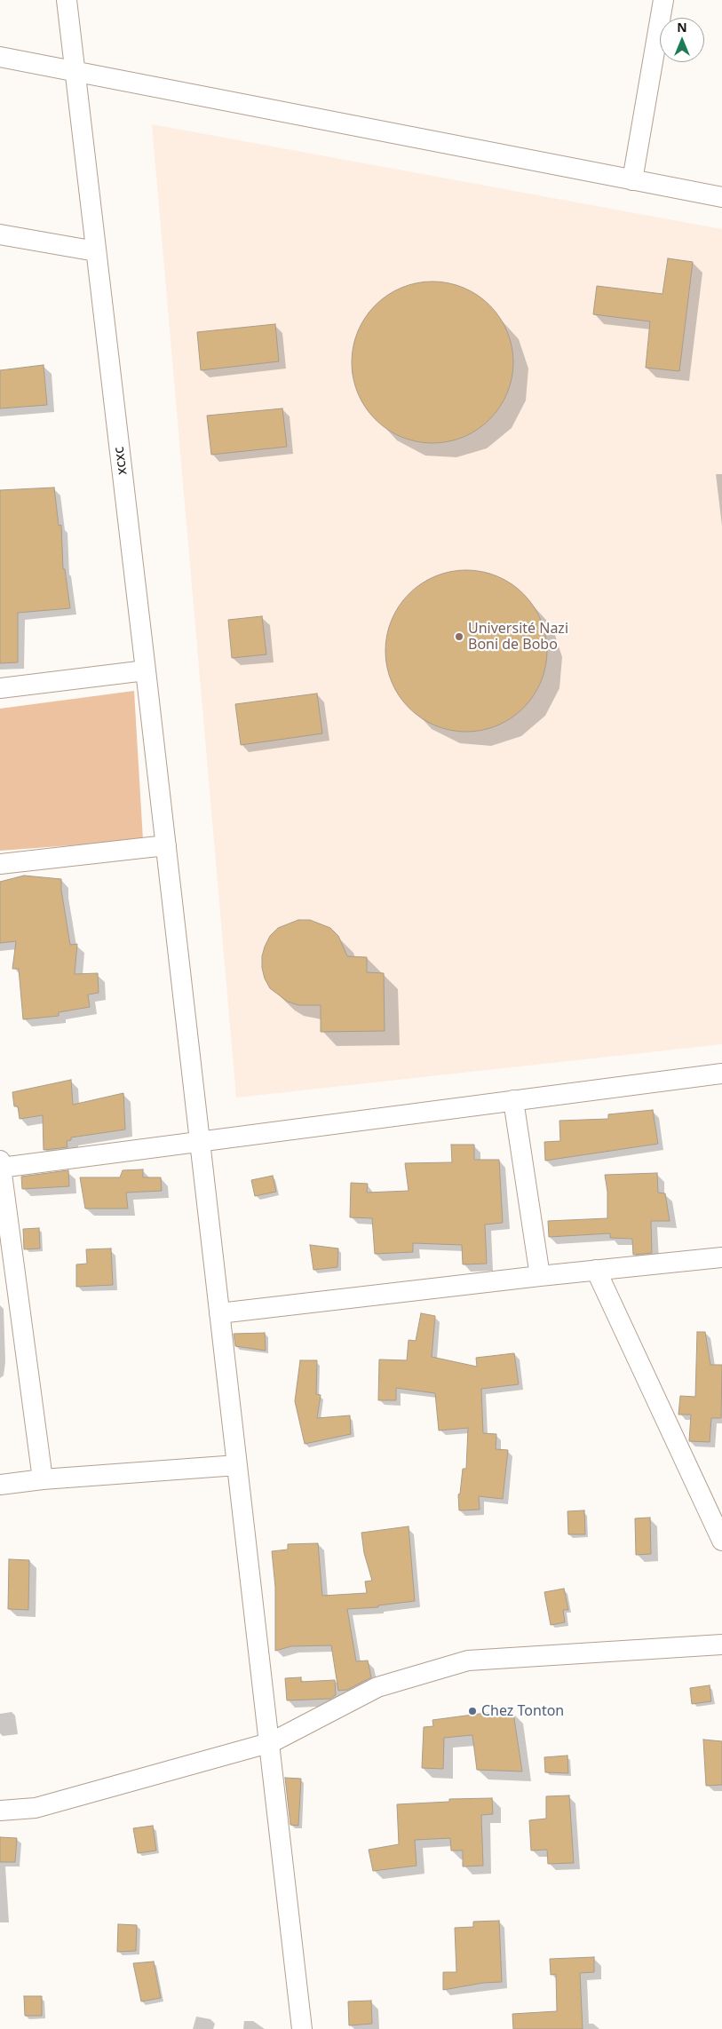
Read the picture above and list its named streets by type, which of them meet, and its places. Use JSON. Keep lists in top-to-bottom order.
{
  "streets": {
    "street": ["xcxc"]
  },
  "places": ["Université Nazi Boni de Bobo", "Chez Tonton"],
  "north": "top"
}
